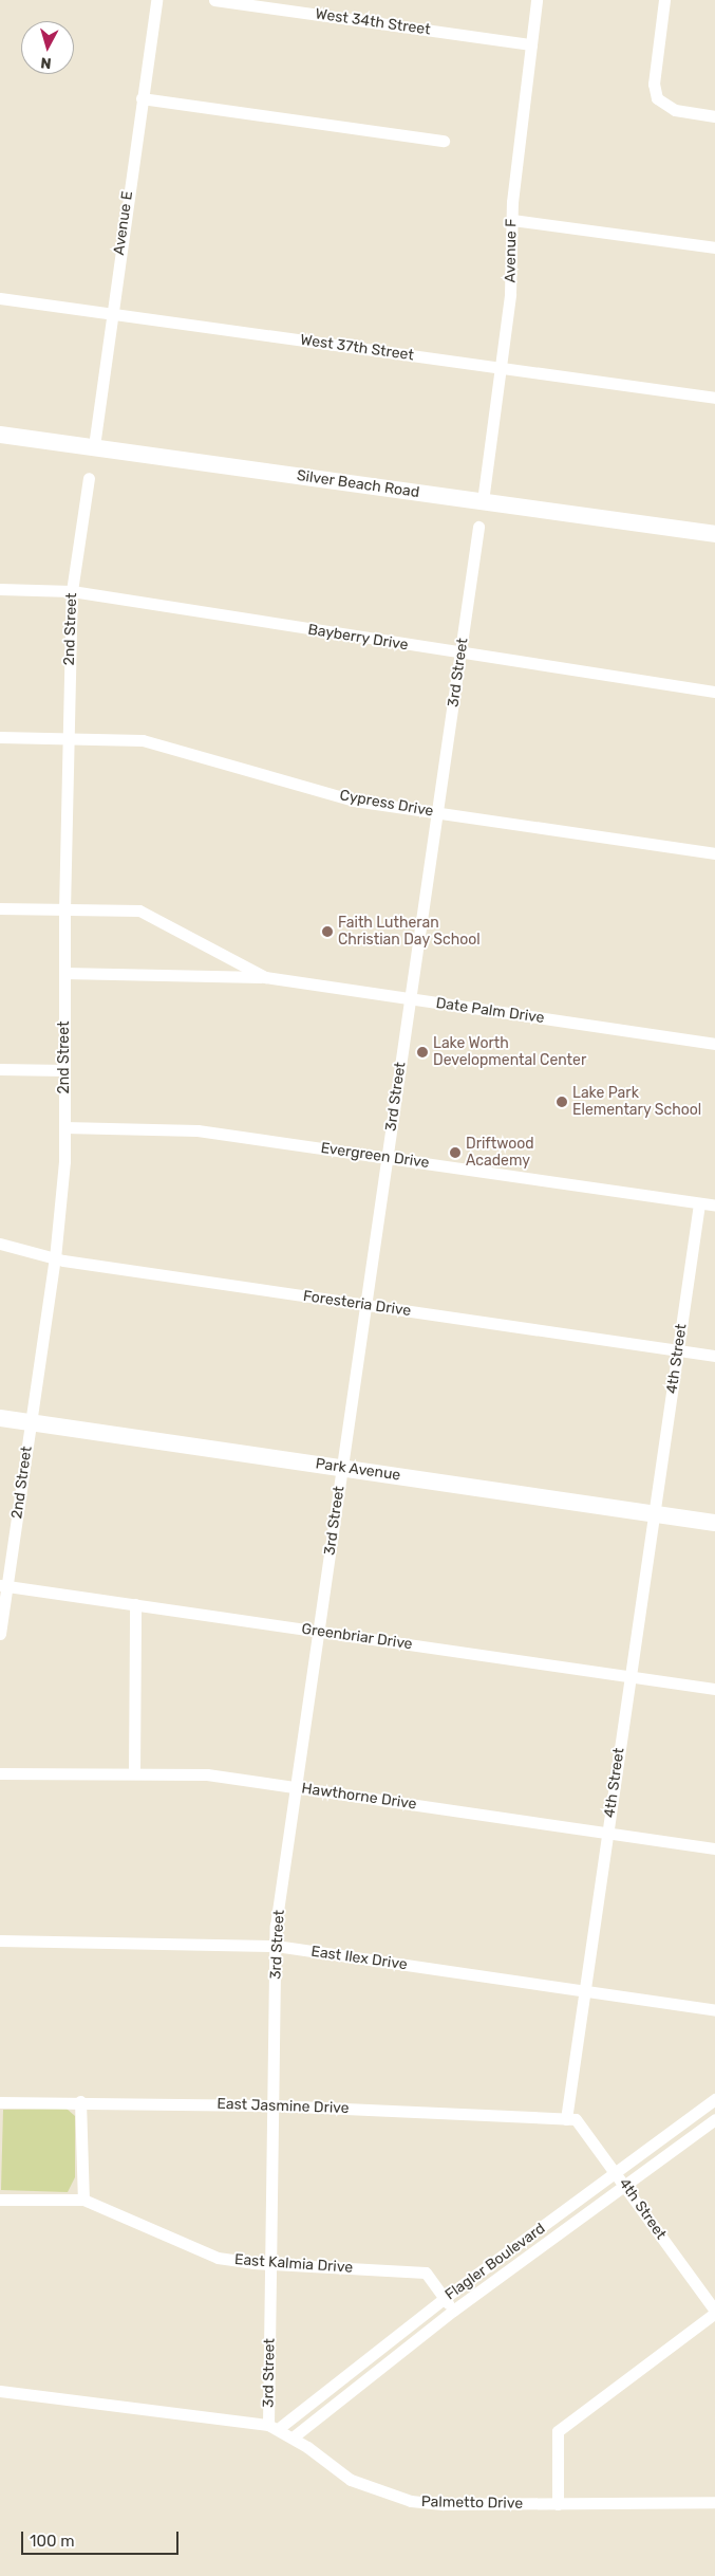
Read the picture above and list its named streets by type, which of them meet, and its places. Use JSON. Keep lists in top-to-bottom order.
{
  "streets": {
    "street": [
      "West 34th Street",
      "Avenue E",
      "Avenue F",
      "West 37th Street",
      "Silver Beach Road",
      "2nd Street",
      "Bayberry Drive",
      "3rd Street",
      "Cypress Drive",
      "Date Palm Drive",
      "Evergreen Drive",
      "Foresteria Drive",
      "4th Street",
      "Park Avenue",
      "Greenbriar Drive",
      "Hawthorne Drive",
      "East Ilex Drive",
      "East Jasmine Drive",
      "Flagler Boulevard",
      "East Kalmia Drive",
      "Palmetto Drive"
    ]
  },
  "crossings": [
    ["West 34th Street", "Avenue F"],
    ["Avenue E", "West 37th Street"],
    ["Avenue E", "Silver Beach Road"],
    ["Avenue F", "West 37th Street"],
    ["Avenue F", "Silver Beach Road"],
    ["2nd Street", "Bayberry Drive"],
    ["2nd Street", "Cypress Drive"],
    ["2nd Street", "Date Palm Drive"],
    ["2nd Street", "Evergreen Drive"],
    ["2nd Street", "Foresteria Drive"],
    ["2nd Street", "Park Avenue"],
    ["2nd Street", "Greenbriar Drive"],
    ["Bayberry Drive", "3rd Street"],
    ["3rd Street", "Cypress Drive"],
    ["3rd Street", "Date Palm Drive"],
    ["3rd Street", "Evergreen Drive"],
    ["3rd Street", "Foresteria Drive"],
    ["3rd Street", "Park Avenue"],
    ["3rd Street", "Greenbriar Drive"],
    ["3rd Street", "Hawthorne Drive"],
    ["3rd Street", "East Ilex Drive"],
    ["3rd Street", "East Jasmine Drive"],
    ["3rd Street", "Flagler Boulevard"],
    ["3rd Street", "East Kalmia Drive"],
    ["3rd Street", "Palmetto Drive"],
    ["Evergreen Drive", "4th Street"],
    ["Foresteria Drive", "4th Street"],
    ["4th Street", "Park Avenue"],
    ["4th Street", "Greenbriar Drive"],
    ["4th Street", "Hawthorne Drive"],
    ["4th Street", "East Ilex Drive"],
    ["4th Street", "East Jasmine Drive"],
    ["4th Street", "Flagler Boulevard"],
    ["Flagler Boulevard", "East Kalmia Drive"],
    ["Flagler Boulevard", "Palmetto Drive"]
  ],
  "places": [
    "Faith Lutheran Christian Day School",
    "Lake Worth Developmental Center",
    "Lake Park Elementary School",
    "Driftwood Academy"
  ],
  "scale_bar": "100 m",
  "north": "bottom"
}
